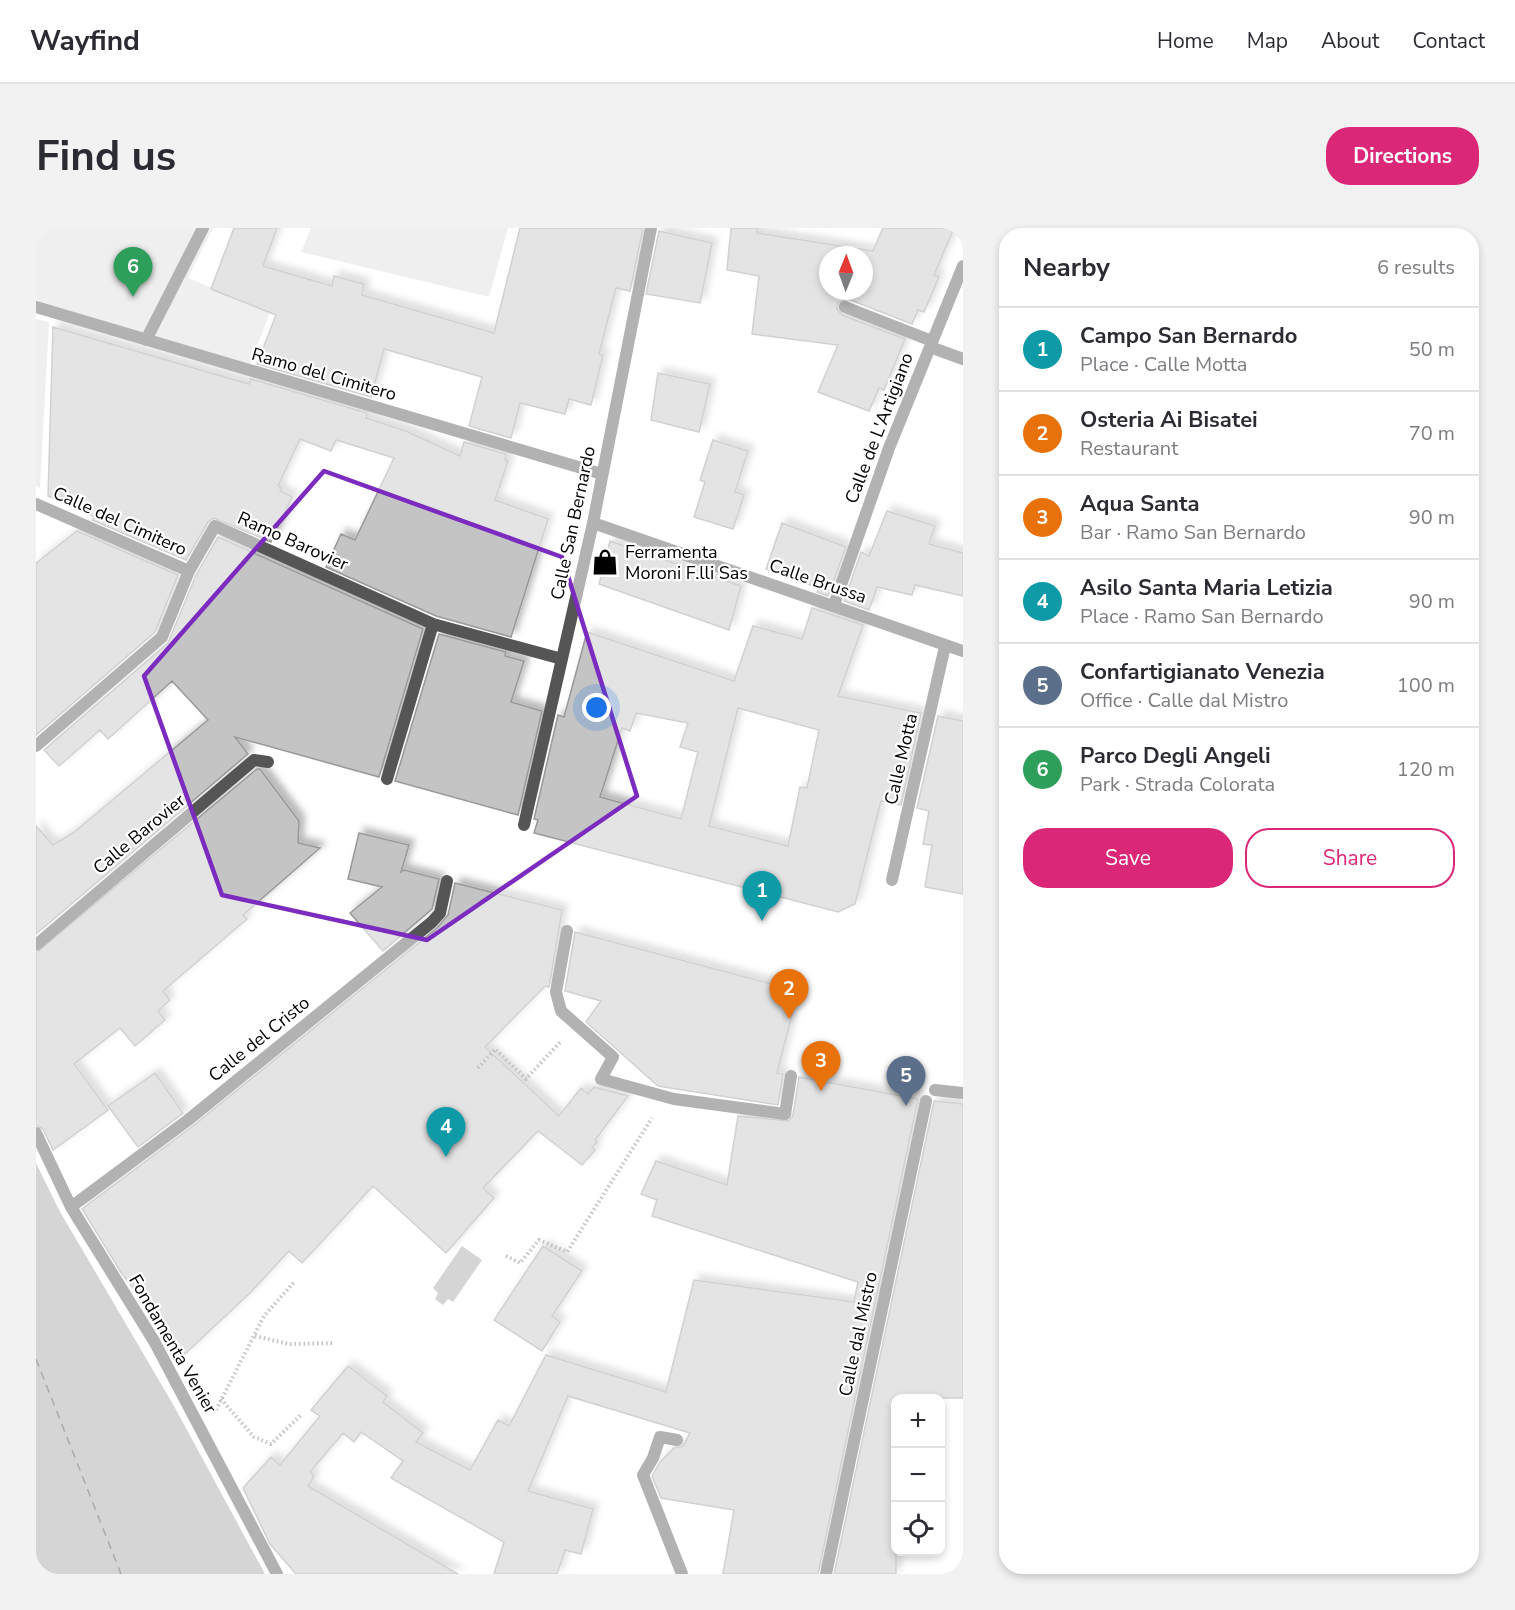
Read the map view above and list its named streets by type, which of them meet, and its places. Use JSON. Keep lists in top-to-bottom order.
{
  "streets": {
    "street": [
      "Ramo del Cimitero",
      "Calle de L'Artigiano",
      "Calle del Cimitero",
      "Calle San Bernardo",
      "Ramo Barovier",
      "Calle Brussa",
      "Calle Motta",
      "Calle Barovier",
      "Calle del Cristo",
      "Calle dal Mistro",
      "Fondamenta Venier"
    ]
  },
  "crossings": [
    ["Ramo del Cimitero", "Calle San Bernardo"],
    ["Calle de L'Artigiano", "Calle Brussa"],
    ["Calle del Cimitero", "Ramo Barovier"],
    ["Calle San Bernardo", "Ramo Barovier"],
    ["Calle San Bernardo", "Calle Brussa"],
    ["Calle Brussa", "Calle Motta"],
    ["Calle del Cristo", "Fondamenta Venier"]
  ],
  "places": {
    "shop": ["Ferramenta Moroni F.lli Sas"]
  },
  "north": "top",
  "page": {
    "header": "Wayfind",
    "nav": [
      "Home",
      "Map",
      "About",
      "Contact"
    ],
    "buttons": [
      "Directions",
      ["Save", "Share"]
    ],
    "title": "Find us",
    "heading": ["Nearby", "6 results"],
    "pins": [
      "6",
      "1",
      "2",
      "3",
      "5",
      "4"
    ],
    "list": [
      {
        "mark": "1",
        "name": "Campo San Bernardo",
        "note": "Place · Calle Motta",
        "value": "50 m"
      },
      {
        "mark": "2",
        "name": "Osteria Ai Bisatei",
        "note": "Restaurant",
        "value": "70 m"
      },
      {
        "mark": "3",
        "name": "Aqua Santa",
        "note": "Bar · Ramo San Bernardo",
        "value": "90 m"
      },
      {
        "mark": "4",
        "name": "Asilo Santa Maria Letizia",
        "note": "Place · Ramo San Bernardo",
        "value": "90 m"
      },
      {
        "mark": "5",
        "name": "Confartigianato Venezia",
        "note": "Office · Calle dal Mistro",
        "value": "100 m"
      },
      {
        "mark": "6",
        "name": "Parco Degli Angeli",
        "note": "Park · Strada Colorata",
        "value": "120 m"
      }
    ],
    "map_buttons": ["+", "−"]
  }
}
